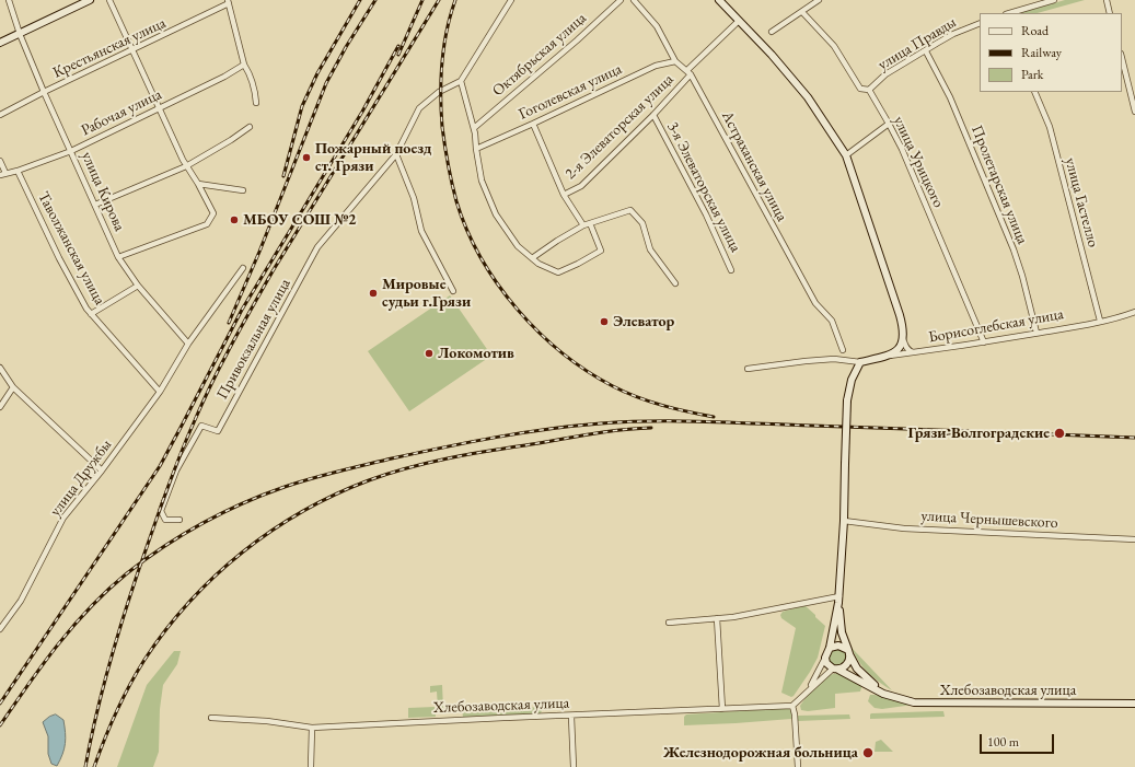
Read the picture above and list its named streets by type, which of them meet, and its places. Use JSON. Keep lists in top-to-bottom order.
{
  "streets": {
    "street": [
      "улица Правды",
      "Крестьянская улица",
      "Октябрьская улица",
      "Гоголевская улица",
      "Рабочая улица",
      "2-я Элеваторская улица",
      "улица Урицкого",
      "Астраханская улица",
      "Пролетарская улица",
      "3-я Элеваторская улица",
      "улица Кирова",
      "улица Гастелло",
      "Таволжанская улица",
      "Борисоглебская улица",
      "Привокзальная улица",
      "улица Дружбы",
      "улица Чернышевского",
      "Хлебозаводская улица"
    ]
  },
  "crossings": [
    ["улица Правды", "улица Урицкого"],
    ["улица Правды", "Пролетарская улица"],
    ["Крестьянская улица", "улица Кирова"],
    ["Гоголевская улица", "Астраханская улица"],
    ["Рабочая улица", "улица Кирова"],
    ["Рабочая улица", "Таволжанская улица"],
    ["2-я Элеваторская улица", "Астраханская улица"],
    ["2-я Элеваторская улица", "3-я Элеваторская улица"],
    ["улица Урицкого", "Борисоглебская улица"],
    ["Пролетарская улица", "Борисоглебская улица"],
    ["улица Кирова", "улица Дружбы"],
    ["улица Гастелло", "Борисоглебская улица"],
    ["Таволжанская улица", "улица Дружбы"]
  ],
  "places": [
    "Пожарный поезд ст. Грязи",
    "МБОУ СОШ №2",
    "Мировые судьи г.Грязи",
    "Элеватор",
    "Локомотив",
    "Грязи-Волгоградские",
    "Железнодорожная больница"
  ],
  "legend": ["Road", "Railway", "Park"],
  "scale_bar": "100 m"
}
